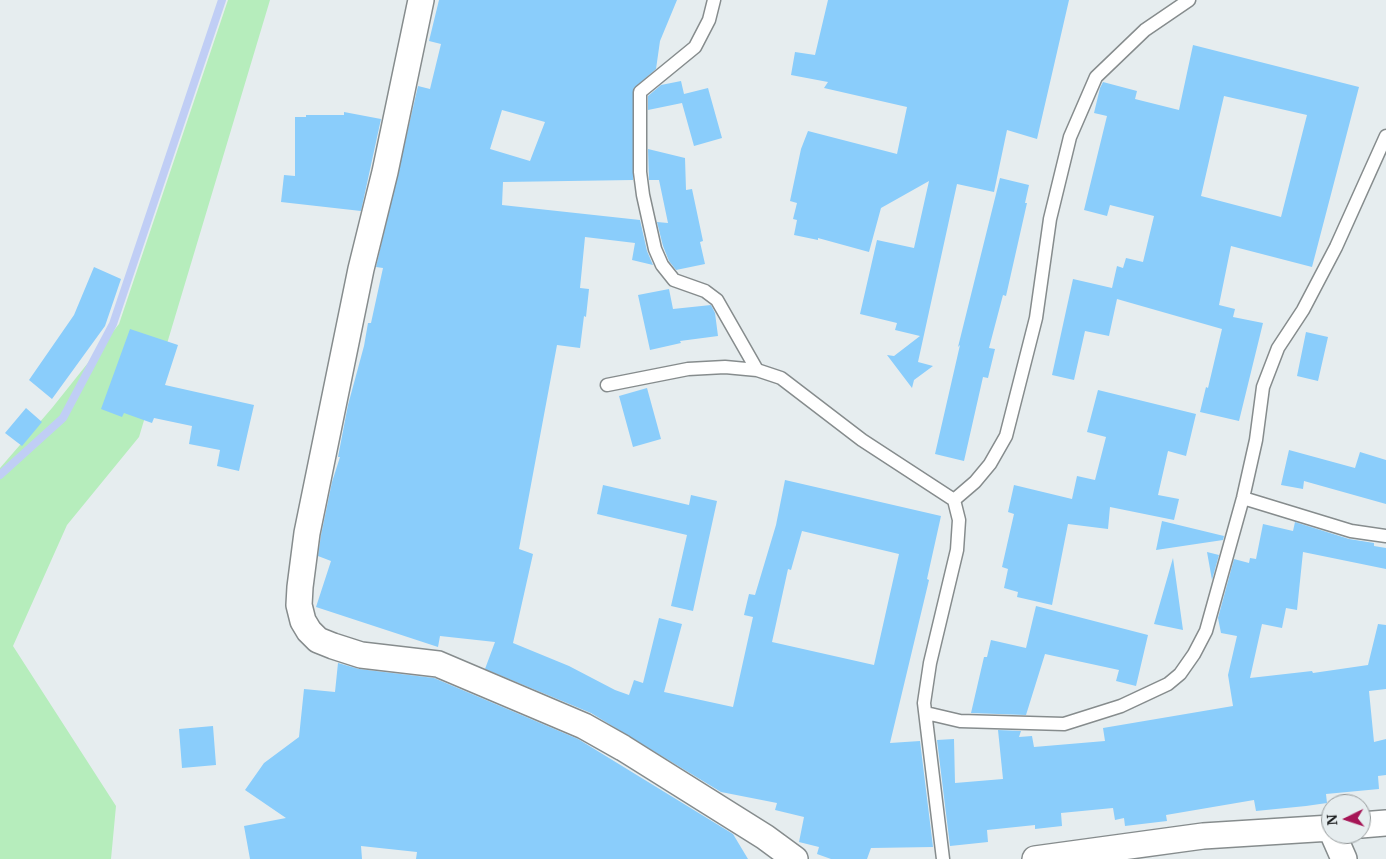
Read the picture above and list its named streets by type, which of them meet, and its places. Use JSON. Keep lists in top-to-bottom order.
{
  "north": "left"
}
